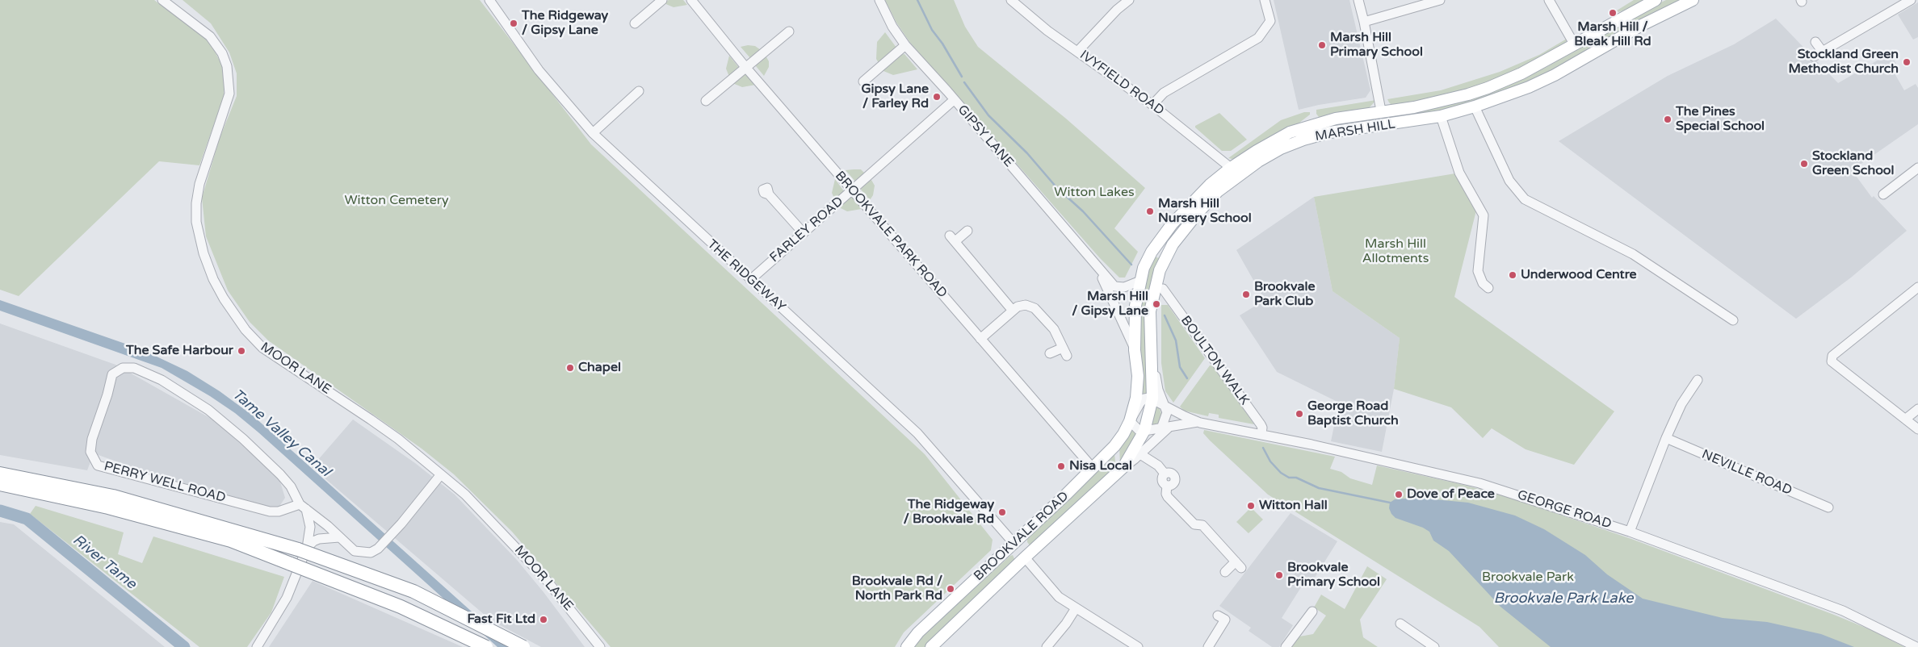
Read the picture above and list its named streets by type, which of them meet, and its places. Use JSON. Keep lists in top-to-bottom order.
{
  "streets": {
    "main road": ["MARSH HILL", "BROOKVALE ROAD"],
    "street": [
      "IVYFIELD ROAD",
      "GIPSY LANE",
      "FARLEY ROAD",
      "BROOKVALE PARK ROAD",
      "THE RIDGEWAY",
      "BOULTON WALK",
      "MOOR LANE",
      "NEVILLE ROAD",
      "PERRY WELL ROAD",
      "GEORGE ROAD"
    ]
  },
  "crossings": [
    ["IVYFIELD ROAD", "MARSH HILL"],
    ["MARSH HILL", "GIPSY LANE"],
    ["MARSH HILL", "GEORGE ROAD"],
    ["MARSH HILL", "BROOKVALE ROAD"],
    ["GIPSY LANE", "FARLEY ROAD"],
    ["FARLEY ROAD", "BROOKVALE PARK ROAD"],
    ["FARLEY ROAD", "THE RIDGEWAY"],
    ["BROOKVALE PARK ROAD", "BROOKVALE ROAD"],
    ["THE RIDGEWAY", "BROOKVALE ROAD"],
    ["BOULTON WALK", "GEORGE ROAD"],
    ["MOOR LANE", "PERRY WELL ROAD"],
    ["GEORGE ROAD", "BROOKVALE ROAD"]
  ],
  "water": ["Tame Valley Canal", "River Tame", "Brookvale Park Lake"],
  "parks": [
    "Witton Lakes",
    "Witton Cemetery",
    "Marsh Hill Allotments",
    "Brookvale Park"
  ],
  "places": [
    "Marsh Hill / Bleak Hill Rd",
    "The Ridgeway / Gipsy Lane",
    "Marsh Hill Primary School",
    "Stockland Green Methodist Church",
    "Gipsy Lane / Farley Rd",
    "The Pines Special School",
    "Stockland Green School",
    "Marsh Hill Nursery School",
    "Underwood Centre",
    "Brookvale Park Club",
    "Marsh Hill / Gipsy Lane",
    "The Safe Harbour",
    "Chapel",
    "George Road Baptist Church",
    "Nisa Local",
    "Dove of Peace",
    "Witton Hall",
    "The Ridgeway / Brookvale Rd",
    "Brookvale Primary School",
    "Brookvale Rd / North Park Rd",
    "Fast Fit Ltd"
  ]
}
